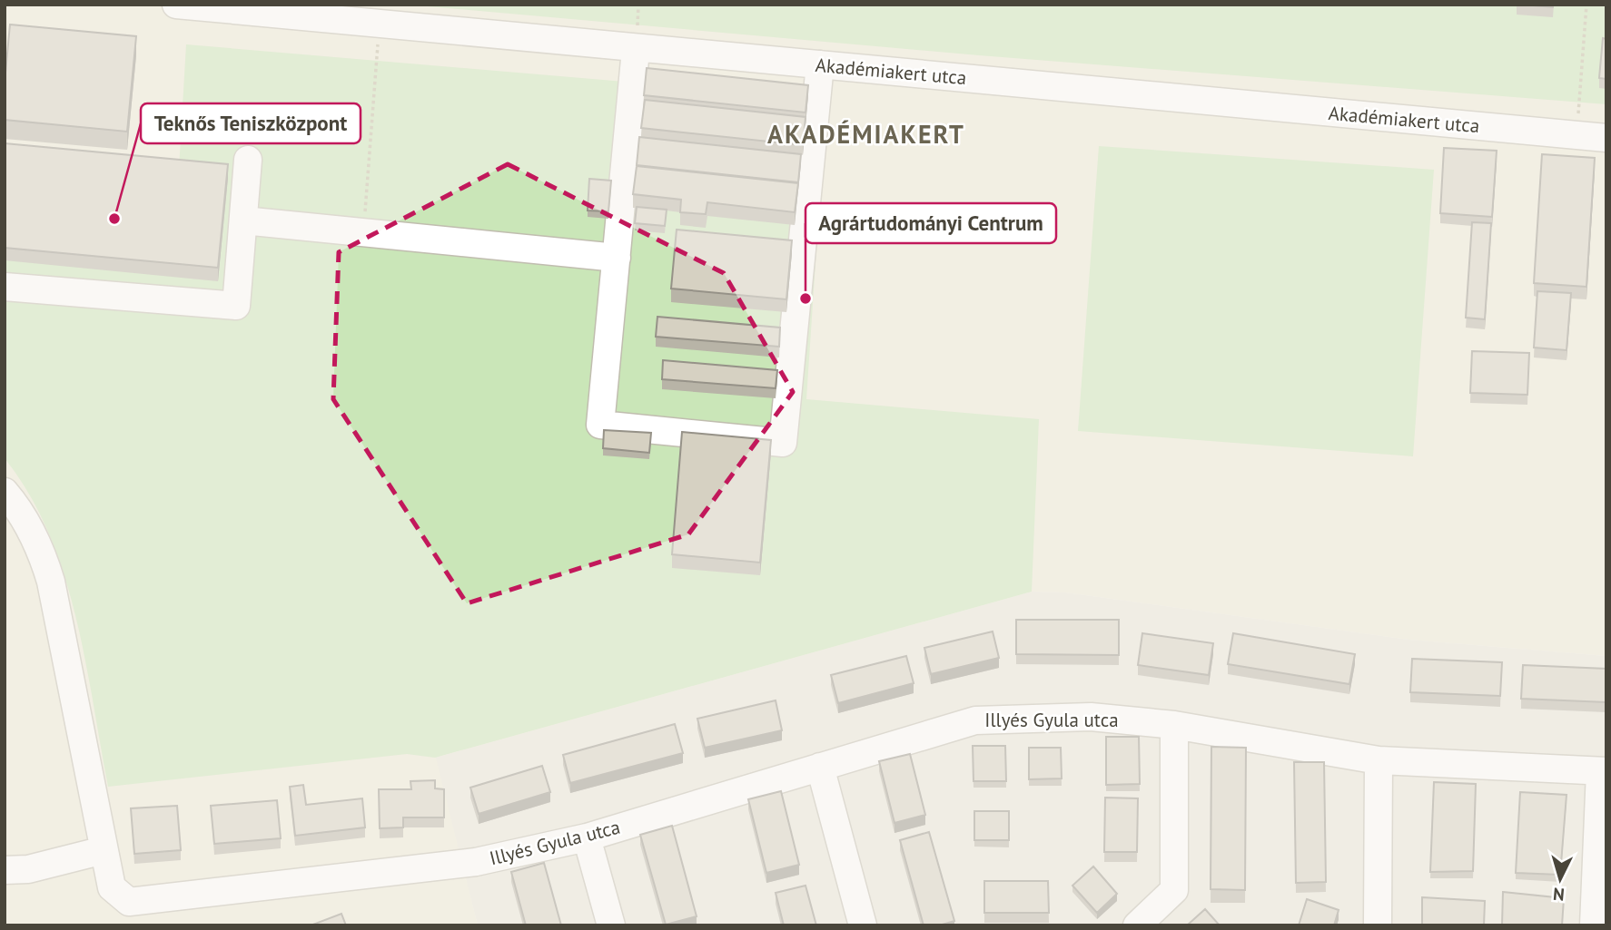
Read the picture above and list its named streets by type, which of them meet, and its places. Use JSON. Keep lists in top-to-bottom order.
{
  "streets": {
    "street": ["Akadémiakert utca", "Illyés Gyula utca"]
  },
  "districts": ["AKADÉMIAKERT"],
  "places": ["Teknős Teniszközpont", "Agrártudományi Centrum"],
  "north": "bottom"
}
